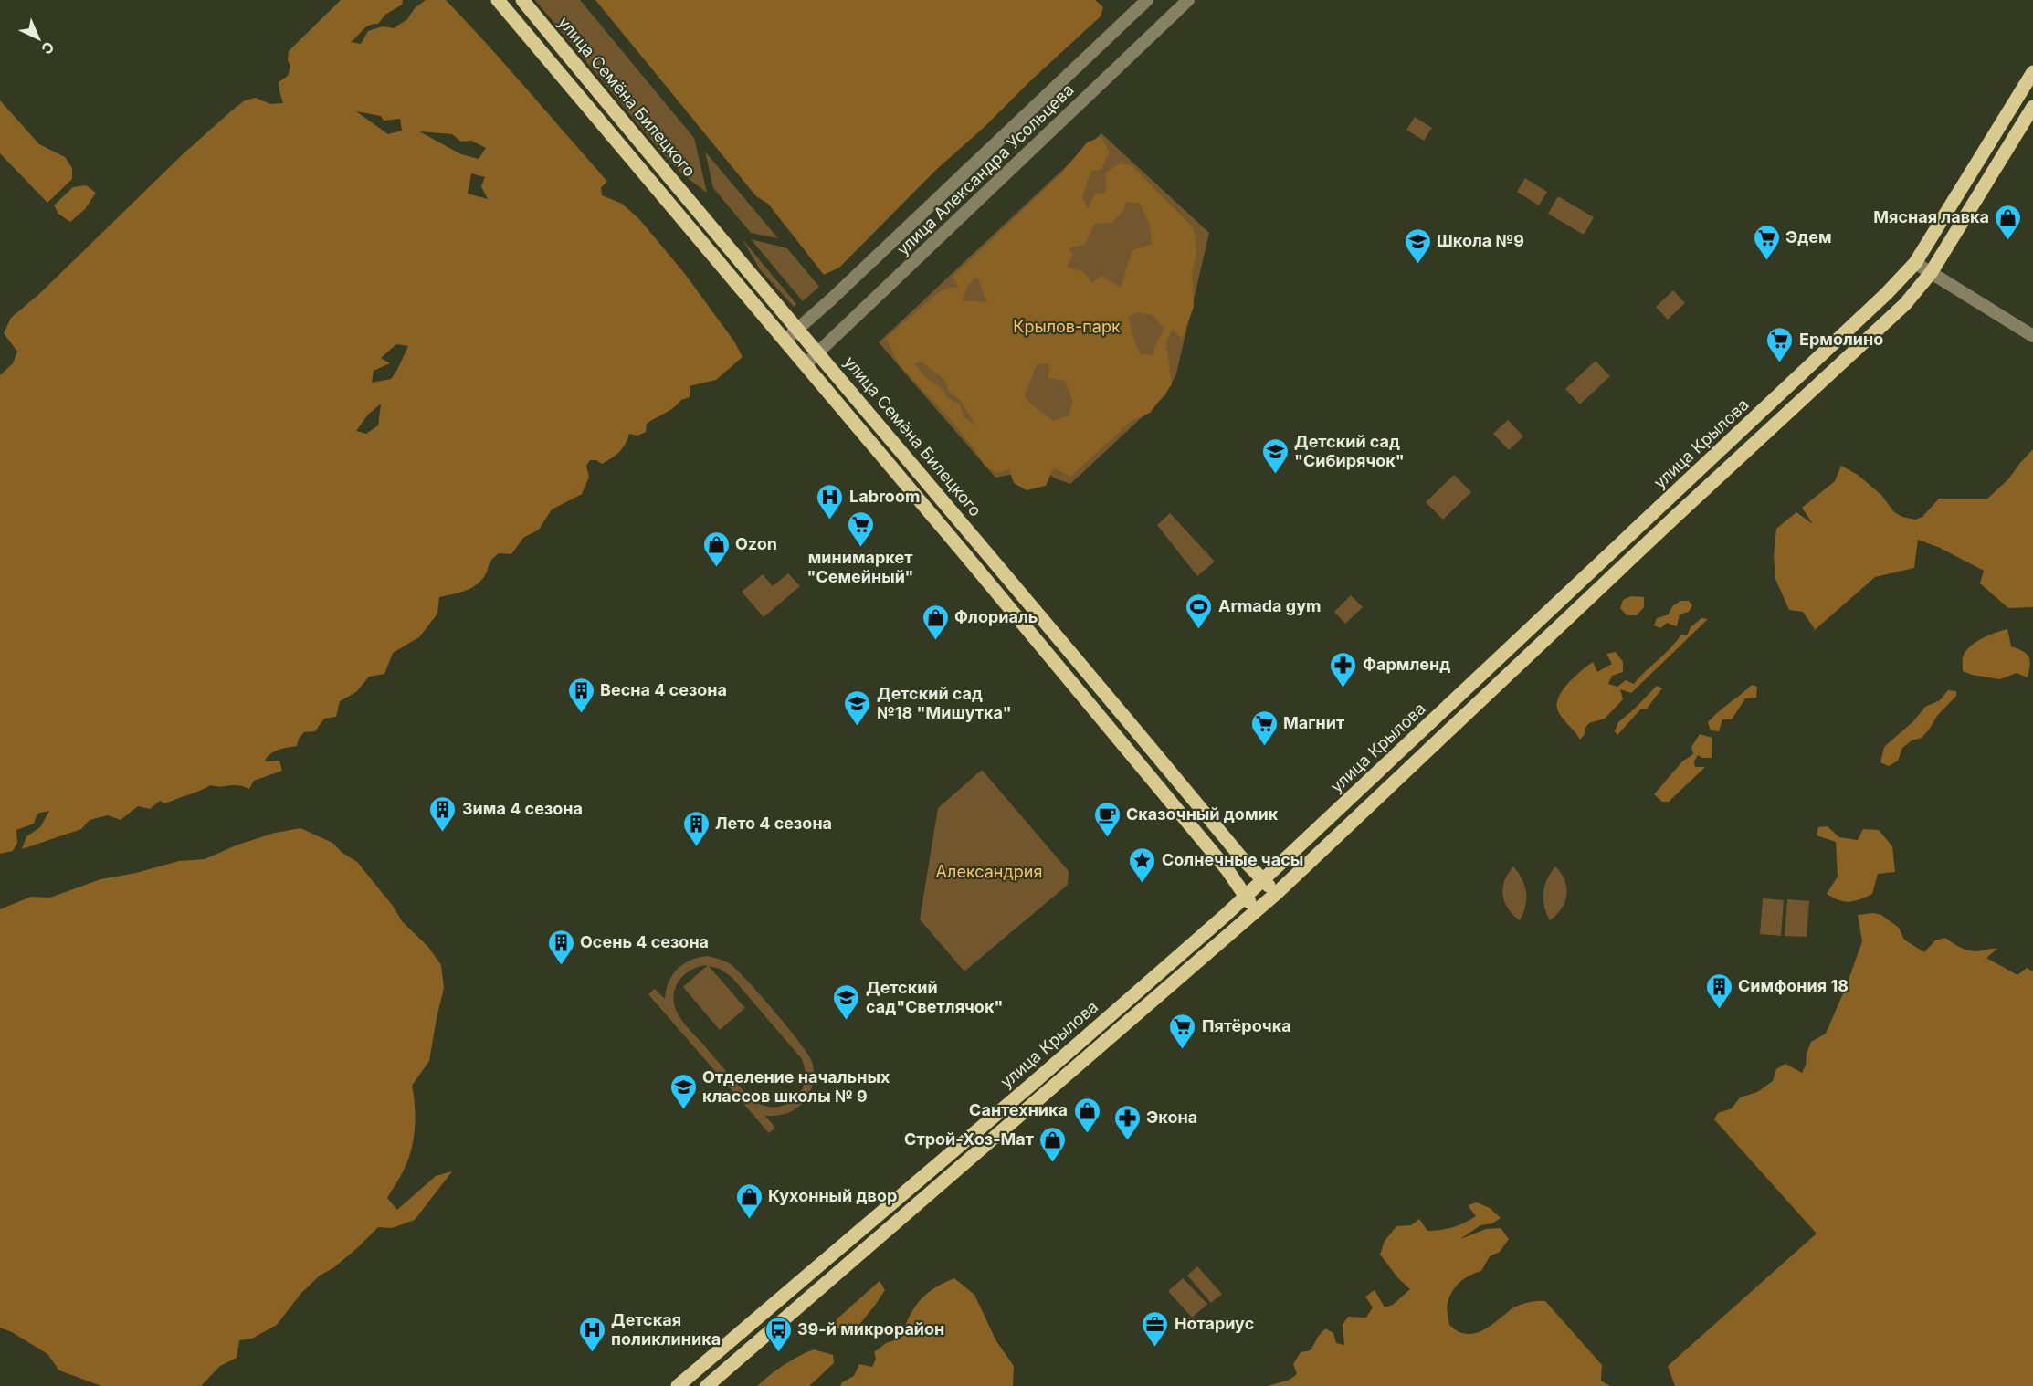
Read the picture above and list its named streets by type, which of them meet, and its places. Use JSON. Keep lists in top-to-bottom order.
{
  "streets": {
    "main road": ["улица Семёна Билецкого", "улица Крылова"],
    "street": ["улица Александра Усольцева"]
  },
  "crossings": [
    ["улица Семёна Билецкого", "улица Александра Усольцева"],
    ["улица Семёна Билецкого", "улица Крылова"]
  ],
  "parks": ["Крылов-парк", "Александрия"],
  "places": {
    "shop": [
      "Мясная лавка",
      "Ozon",
      "Флориаль",
      "Сантехника",
      "Строй-Хоз-Мат",
      "Кухонный двор"
    ],
    "supermarket": [
      "Эдем",
      "Ермолино",
      "минимаркет \"Семейный\"",
      "Магнит",
      "Пятёрочка"
    ],
    "school or university": [
      "Школа №9",
      "Детский сад \"Сибирячок\"",
      "Детский сад №18 \"Мишутка\"",
      "Детский сад\"Светлячок\"",
      "Отделение начальных классов школы № 9"
    ],
    "hospital": ["Labroom", "Детская поликлиника"],
    "sports": ["Armada gym"],
    "pharmacy": ["Фармленд", "Экона"],
    "building": [
      "Весна 4 сезона",
      "Зима 4 сезона",
      "Лето 4 сезона",
      "Осень 4 сезона",
      "Симфония 18"
    ],
    "cafe": ["Сказочный домик"],
    "place": ["Солнечные часы"],
    "office": ["Нотариус"],
    "bus stop": ["39-й микрорайон"]
  },
  "north": "bottom right"
}
